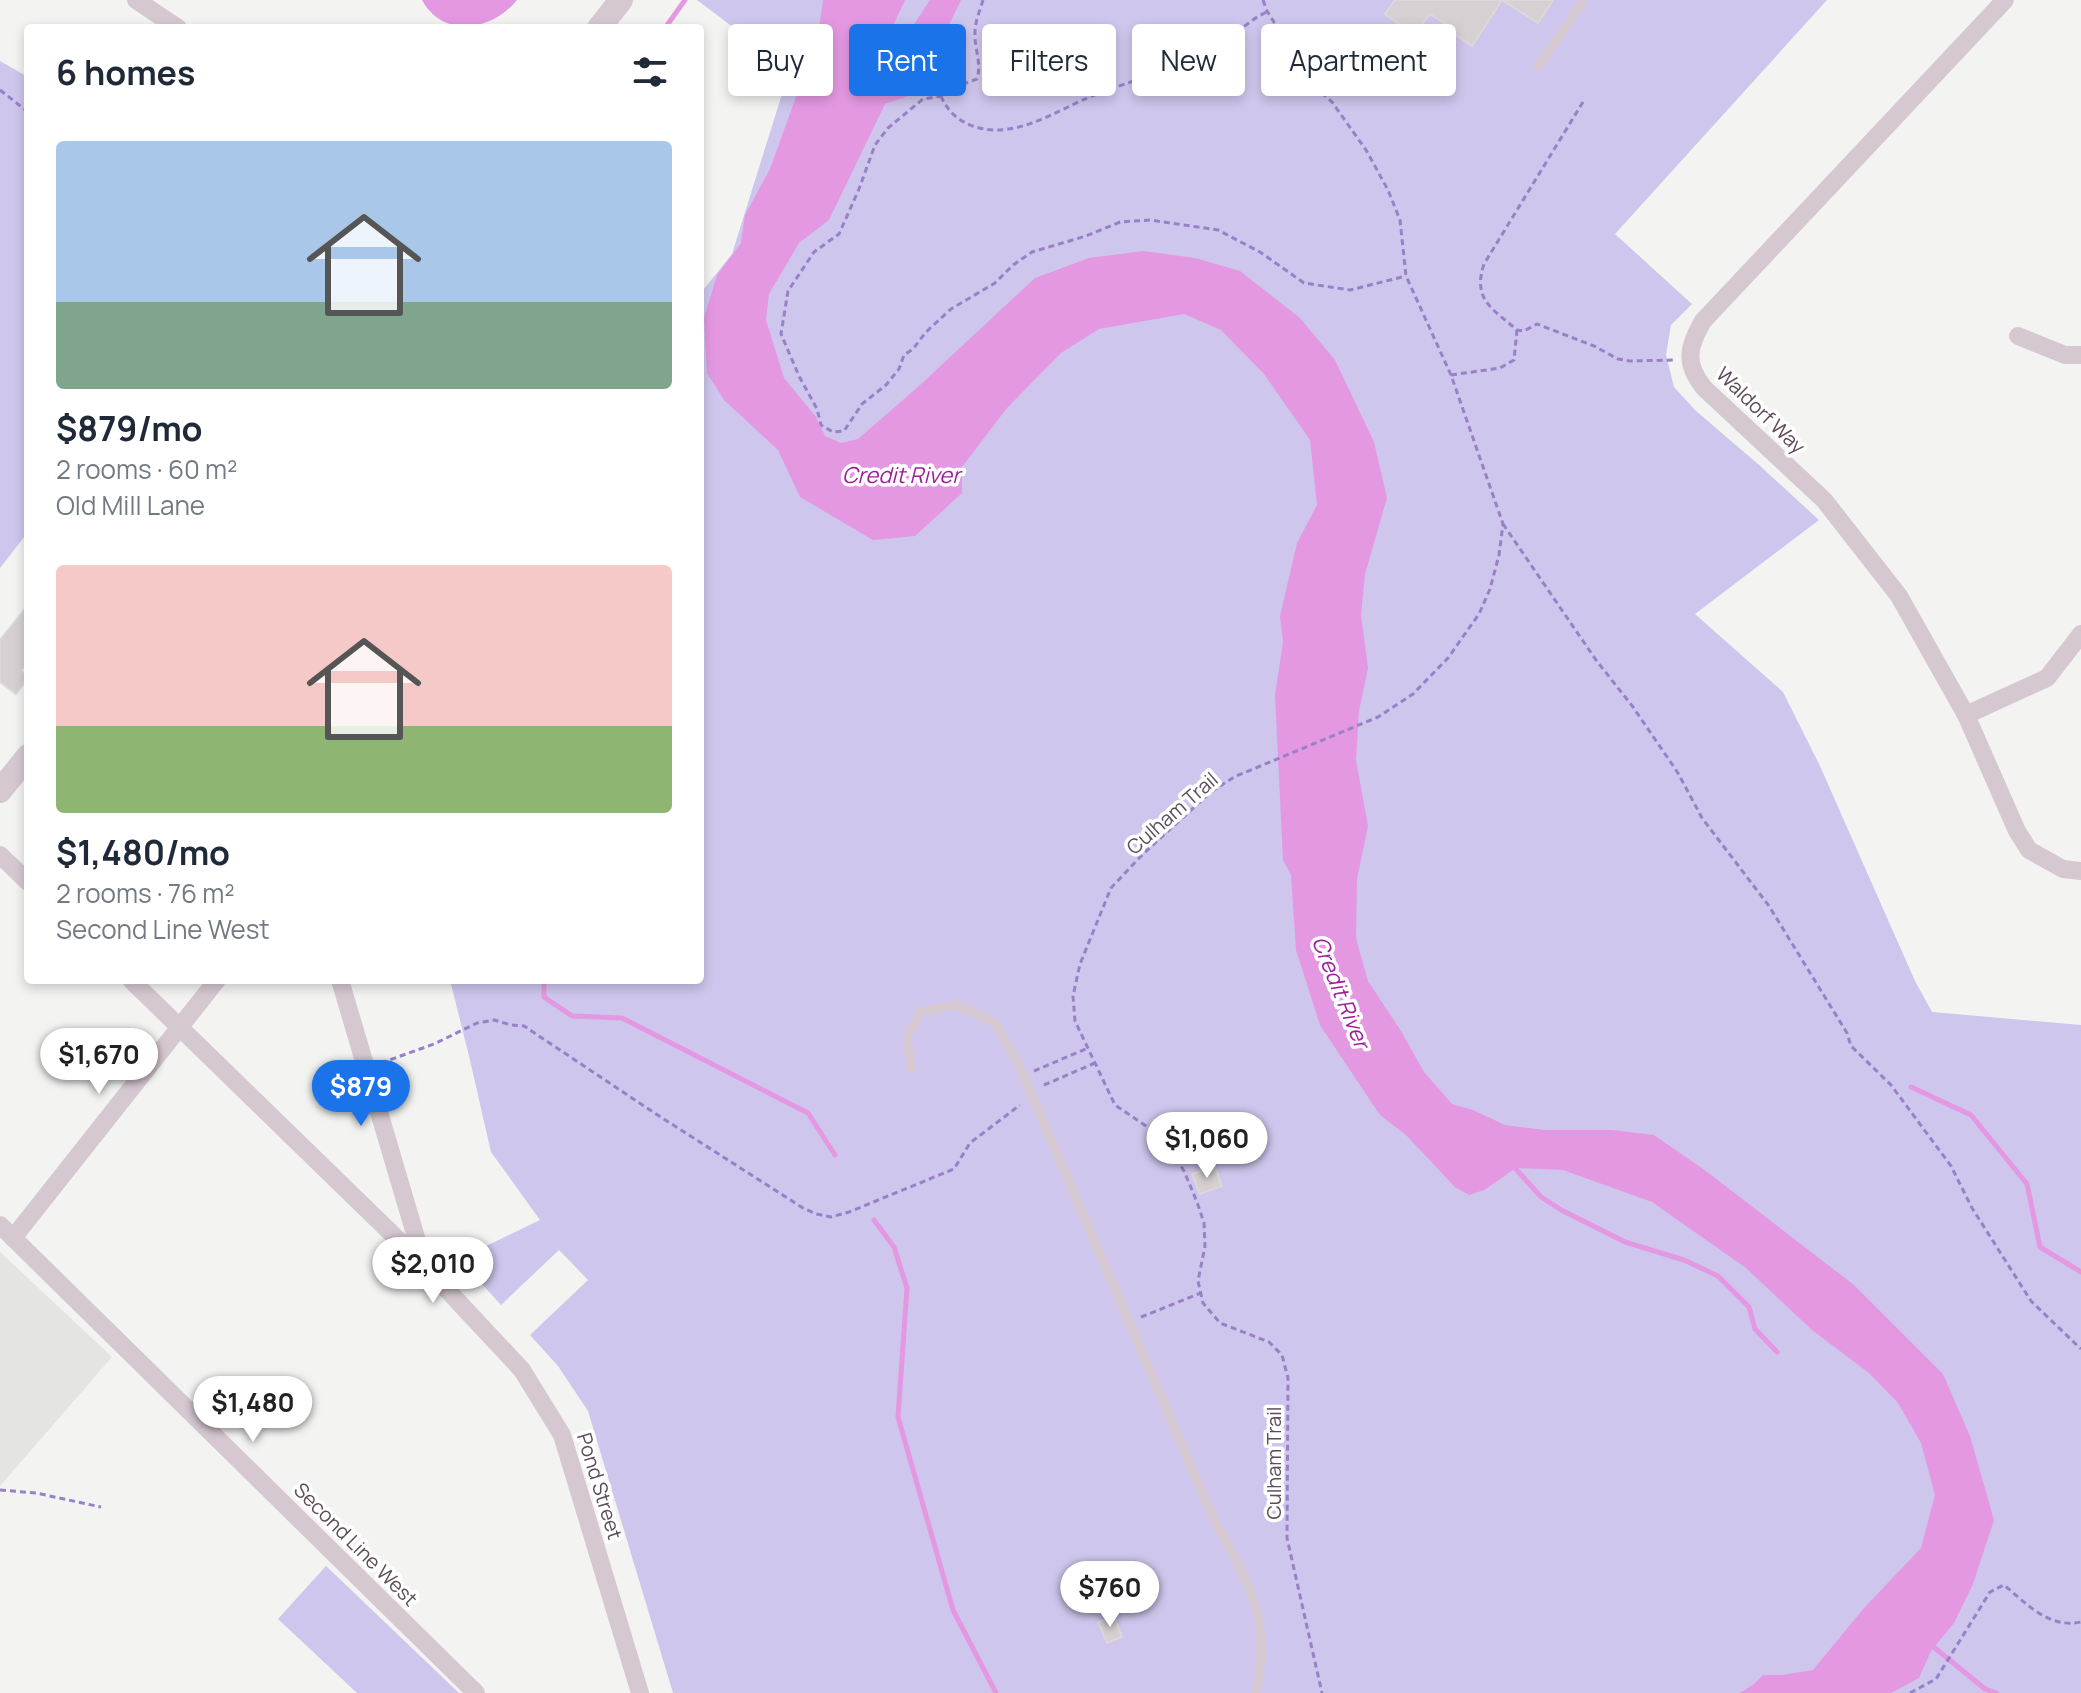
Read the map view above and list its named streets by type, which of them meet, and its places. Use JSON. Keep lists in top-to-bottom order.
{
  "streets": {
    "street": ["Waldorf Way", "Pond Street", "Second Line West"],
    "path": ["Culham Trail"]
  },
  "water": ["Credit River"],
  "page": {
    "chip": [
      "Buy",
      "Rent",
      "Filters",
      "New",
      "Apartment"
    ],
    "heading": "6 homes",
    "list": [
      {
        "name": "$879/mo",
        "note": "2 rooms · 60 m² · Old Mill Lane"
      },
      {
        "name": "$1,480/mo",
        "note": "2 rooms · 76 m² · Second Line West"
      }
    ],
    "price": [
      "$1,670",
      "$879",
      "$1,060",
      "$2,010",
      "$1,480",
      "$760"
    ]
  }
}
